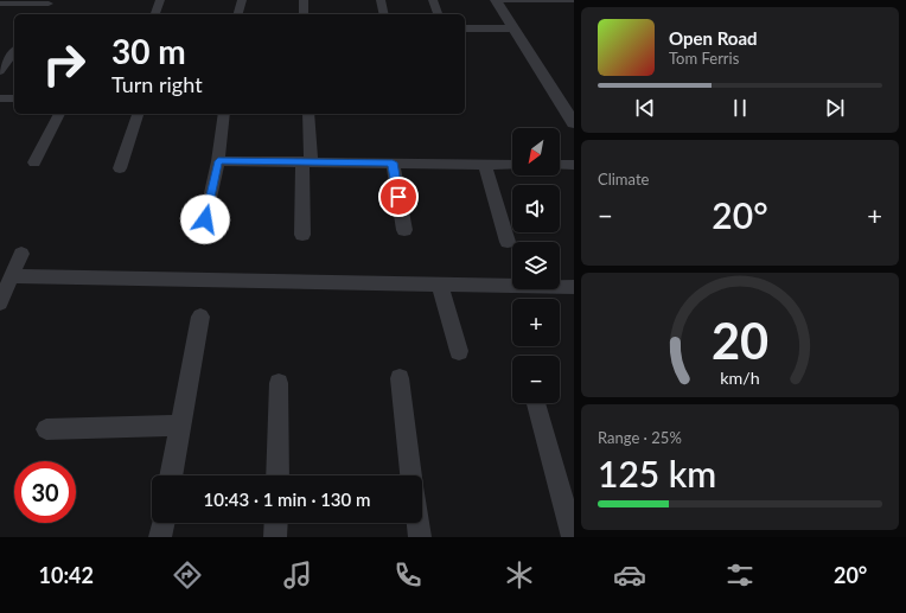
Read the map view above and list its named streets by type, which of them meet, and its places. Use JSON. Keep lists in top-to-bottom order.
{
  "north": "bottom left",
  "page": {
    "turn": ["30 m", "Turn right"],
    "song": ["Open Road", "Tom Ferris"],
    "map_buttons": ["+", "−"],
    "tile": [
      "Climate",
      ["Range · 25%", "125 km"]
    ],
    "heat": ["−", "20°", "+"],
    "limit": "30",
    "trip": "10:43 · 1 min · 130 m",
    "tabs": ["10:42", "20°"],
    "gauge": ["20", "km/h"]
  }
}
